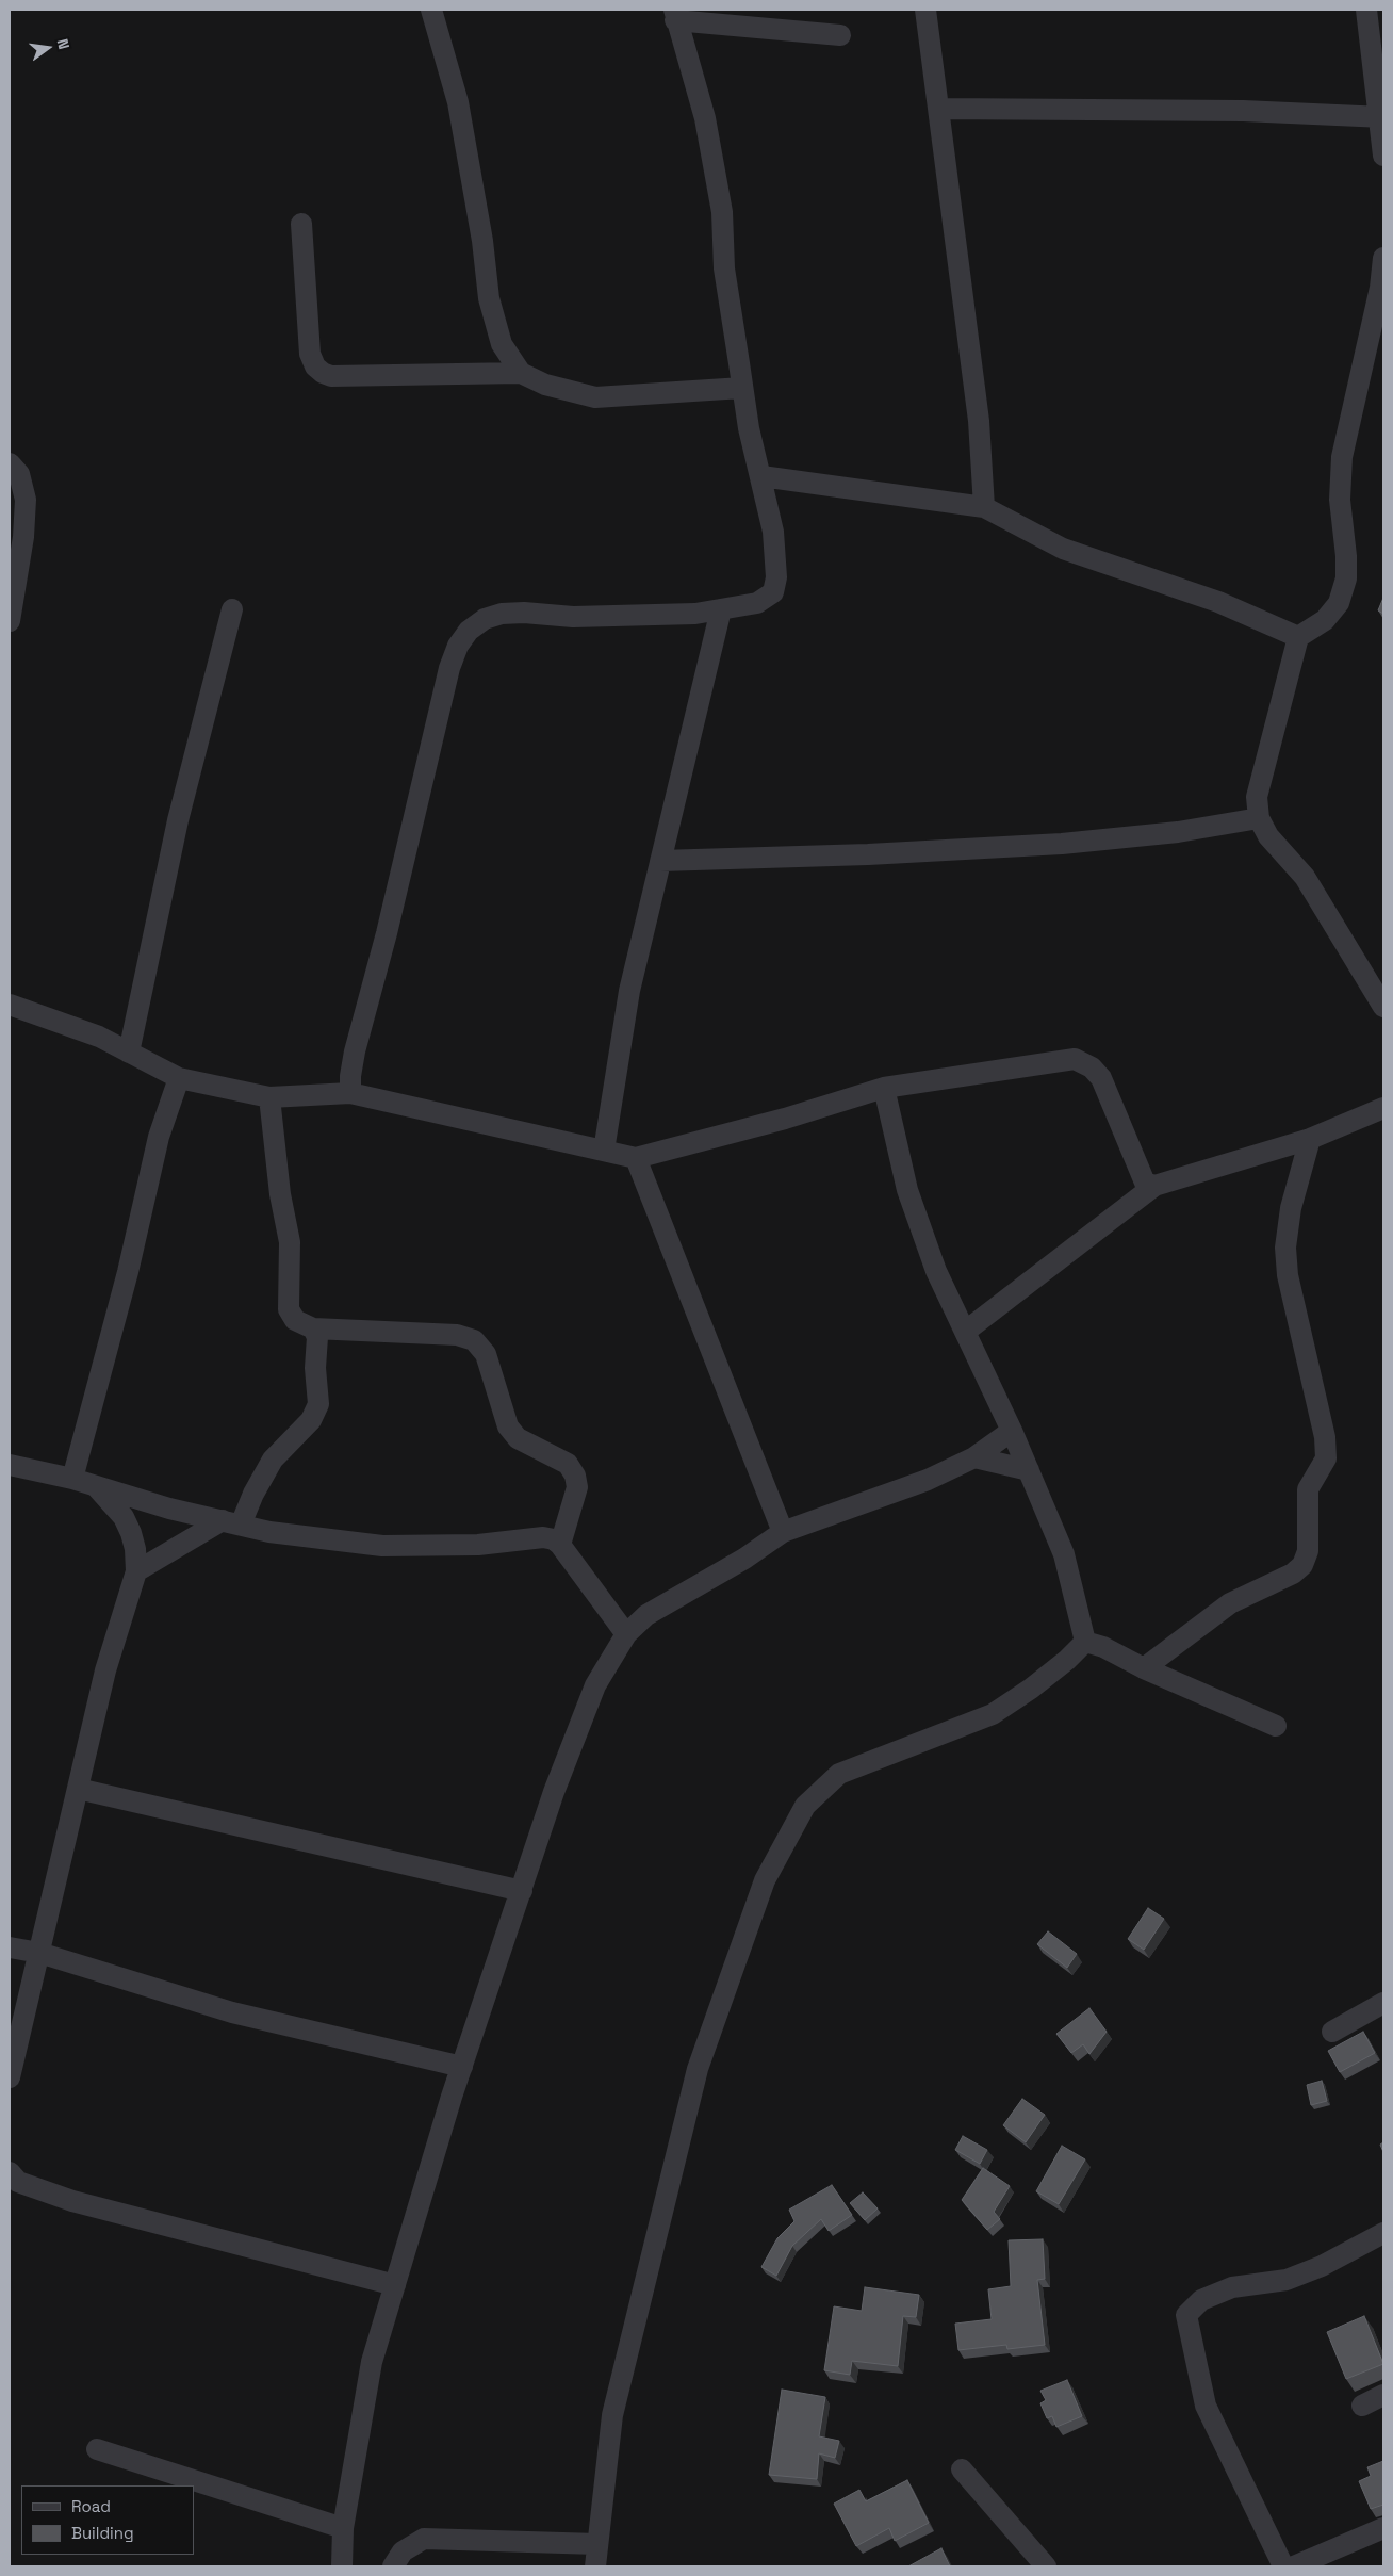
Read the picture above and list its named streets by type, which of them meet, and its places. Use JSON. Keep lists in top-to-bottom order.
{
  "legend": ["Road", "Building"],
  "north": "right"
}
